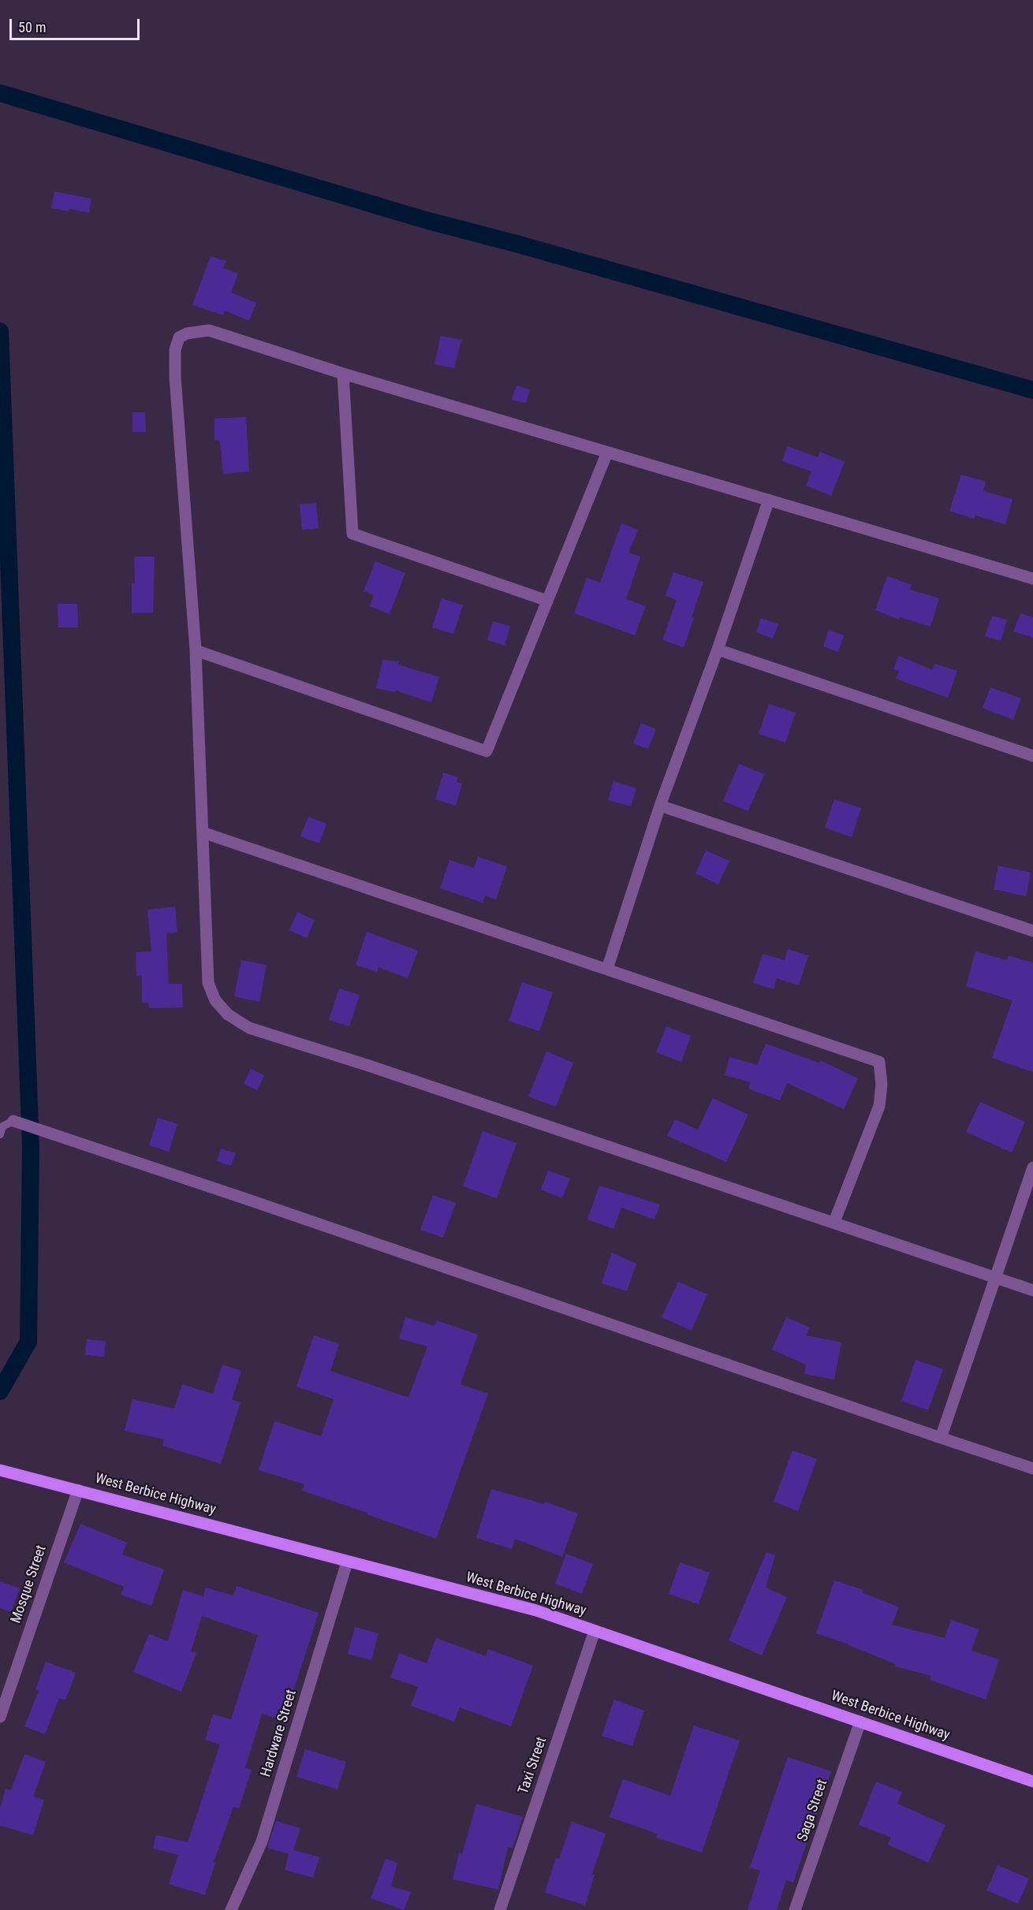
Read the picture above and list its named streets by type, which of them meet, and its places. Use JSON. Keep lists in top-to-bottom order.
{
  "streets": {
    "main road": ["West Berbice Highway"],
    "street": [
      "Mosque Street",
      "Hardware Street",
      "Taxi Street",
      "Saga Street"
    ]
  },
  "crossings": [
    ["West Berbice Highway", "Mosque Street"],
    ["West Berbice Highway", "Hardware Street"],
    ["West Berbice Highway", "Taxi Street"],
    ["West Berbice Highway", "Saga Street"]
  ],
  "scale_bar": "50 m"
}
